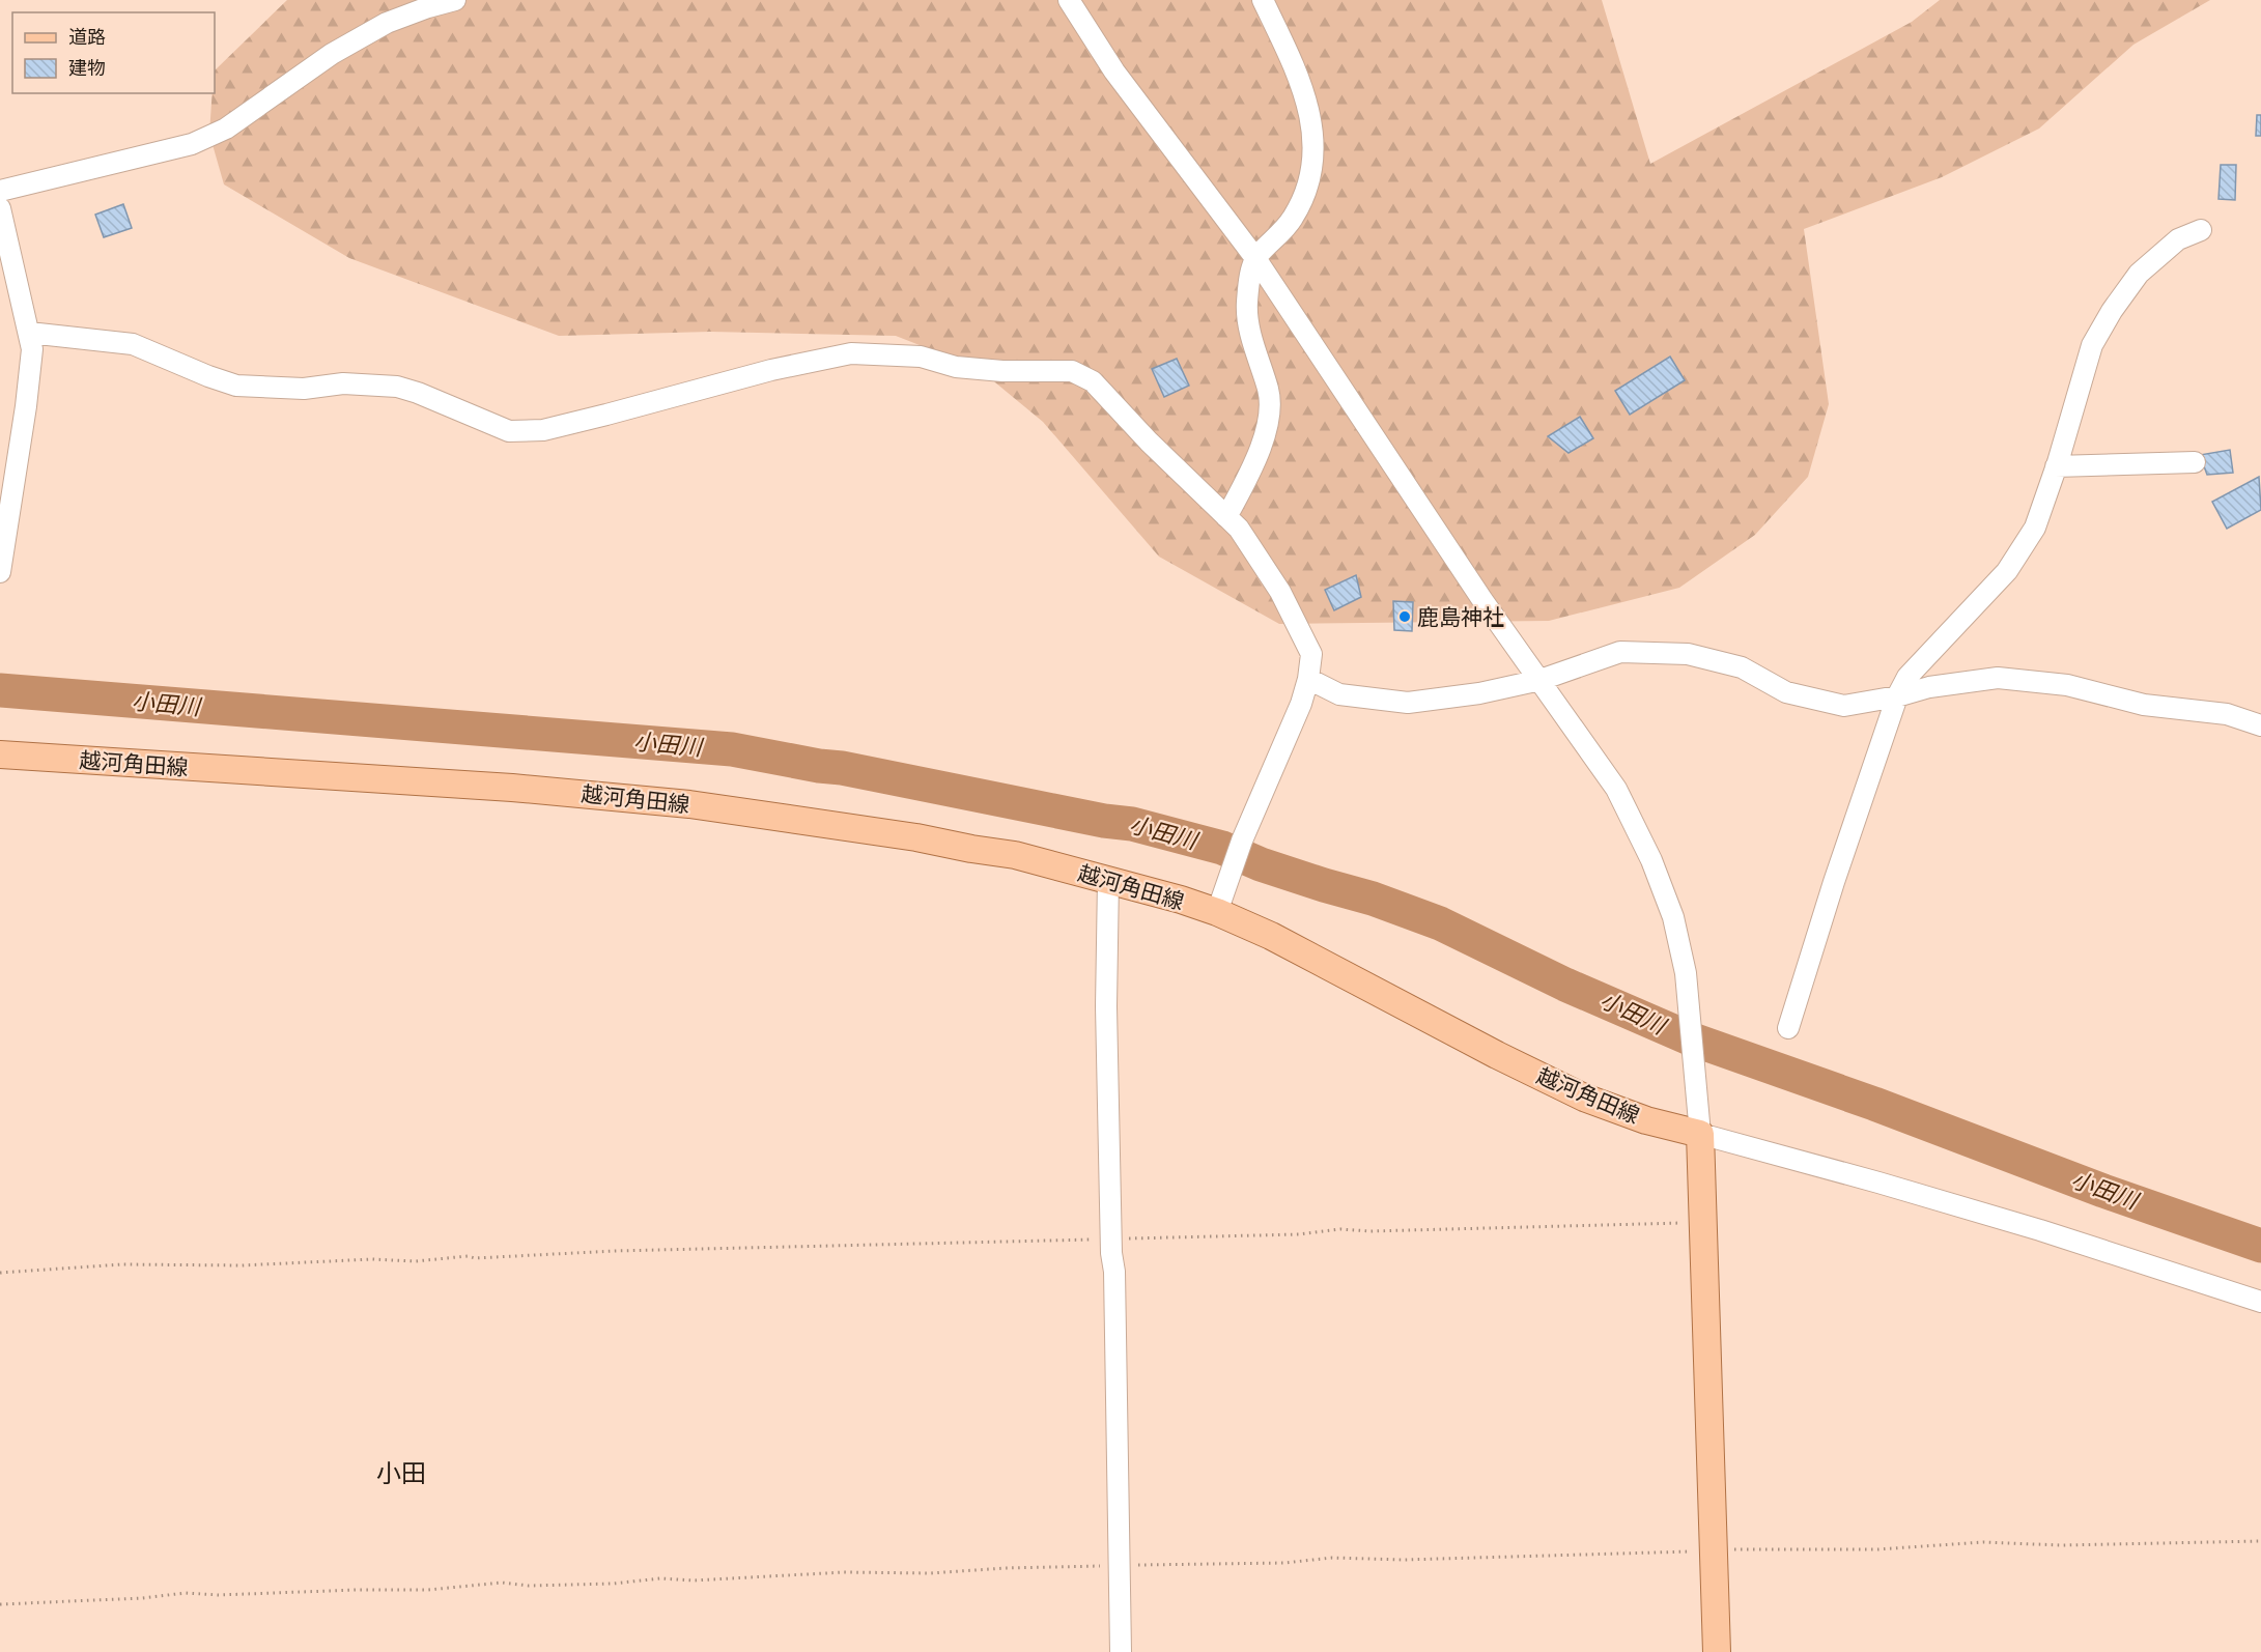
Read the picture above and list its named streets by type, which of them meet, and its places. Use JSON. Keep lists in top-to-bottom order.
{
  "streets": {
    "main road": ["越河角田線"]
  },
  "districts": ["小田"],
  "water": ["小田川"],
  "places": ["鹿島神社"],
  "legend": ["道路", "建物"]
}
